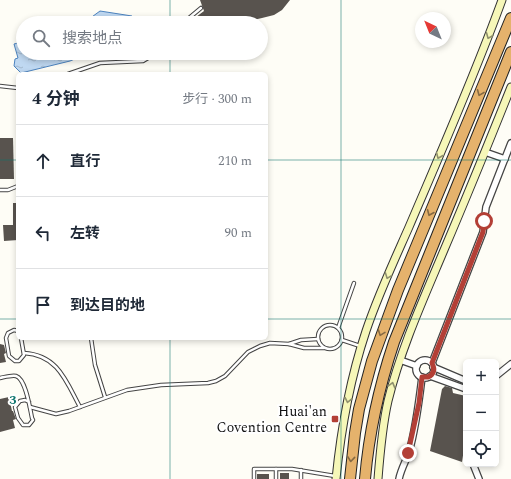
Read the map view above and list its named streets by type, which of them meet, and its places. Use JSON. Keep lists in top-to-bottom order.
{
  "places": {
    "transit": ["Huai'an Covention Centre"]
  },
  "north": "top left",
  "page": {
    "search": "搜索地点",
    "heading": ["4 分钟", "步行 · 300 m"],
    "list": [
      ["直行", "210 m"],
      ["左转", "90 m"],
      "到达目的地"
    ],
    "map_buttons": ["+", "−"]
  },
  "grid": {
    "rows": ["3"]
  }
}
